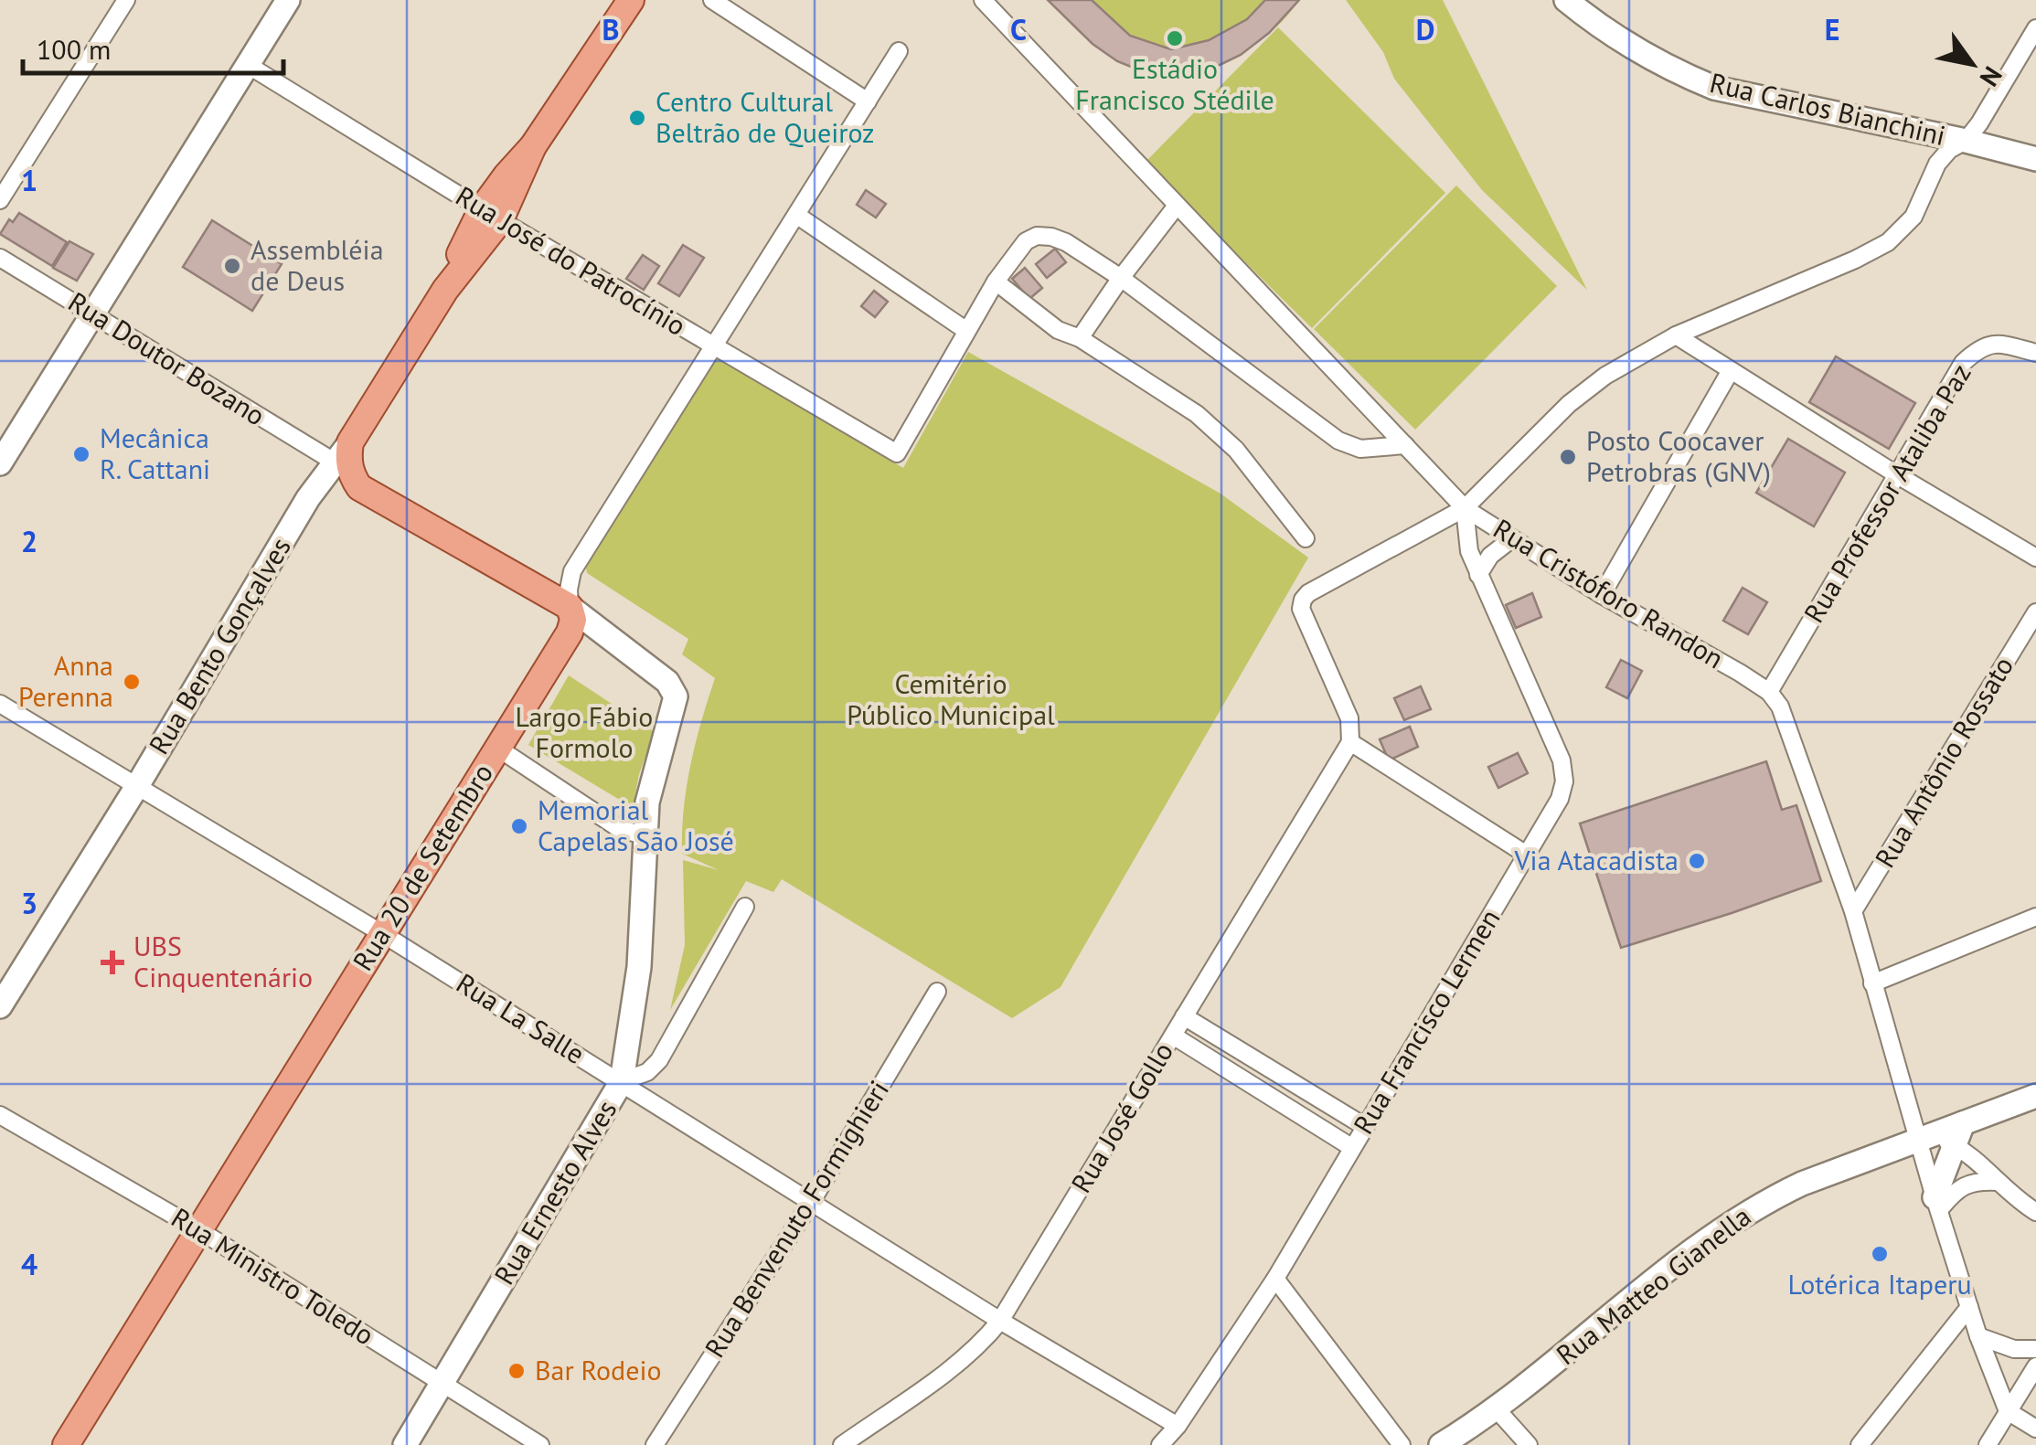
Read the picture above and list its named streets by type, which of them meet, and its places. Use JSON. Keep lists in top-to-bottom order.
{
  "streets": {
    "main road": ["Rua Bento Gonçalves", "Rua 20 de Setembro"],
    "street": [
      "Rua Carlos Bianchini",
      "Rua José do Patrocínio",
      "Rua Doutor Bozano",
      "Rua Professor Ataliba Paz",
      "Rua Cristóforo Randon",
      "Rua Antônio Rossato",
      "Rua La Salle",
      "Rua Francisco Lermen",
      "Rua José Gollo",
      "Rua Ernesto Alves",
      "Rua Benvenuto Formighieri",
      "Rua Ministro Toledo",
      "Rua Matteo Gianella"
    ]
  },
  "crossings": [
    ["Rua José do Patrocínio", "Rua Bento Gonçalves"],
    ["Rua José do Patrocínio", "Rua 20 de Setembro"],
    ["Rua Doutor Bozano", "Rua Bento Gonçalves"],
    ["Rua Professor Ataliba Paz", "Rua Cristóforo Randon"],
    ["Rua Cristóforo Randon", "Rua Antônio Rossato"],
    ["Rua Cristóforo Randon", "Rua Francisco Lermen"],
    ["Rua Cristóforo Randon", "Rua Matteo Gianella"],
    ["Rua Bento Gonçalves", "Rua La Salle"],
    ["Rua 20 de Setembro", "Rua La Salle"],
    ["Rua 20 de Setembro", "Rua Ministro Toledo"],
    ["Rua La Salle", "Rua Francisco Lermen"],
    ["Rua La Salle", "Rua José Gollo"],
    ["Rua La Salle", "Rua Ernesto Alves"],
    ["Rua La Salle", "Rua Benvenuto Formighieri"],
    ["Rua Ernesto Alves", "Rua Ministro Toledo"]
  ],
  "parks": ["Cemitério Público Municipal", "Largo Fábio Formolo"],
  "places": {
    "other": [
      "Estádio Francisco Stédile",
      "Centro Cultural Beltrão de Queiroz",
      "Assembléia de Deus",
      "Mecânica R. Cattani",
      "Posto Coocaver Petrobras (GNV)",
      "Anna Perenna",
      "Memorial Capelas São José",
      "Via Atacadista",
      "Lotérica Itaperu",
      "Bar Rodeio"
    ],
    "health": ["UBS Cinquentenário"]
  },
  "scale_bar": "100 m",
  "north": "bottom right",
  "grid": {
    "columns": [
      "B",
      "C",
      "D",
      "E"
    ],
    "rows": [
      "1",
      "2",
      "3",
      "4"
    ]
  }
}
